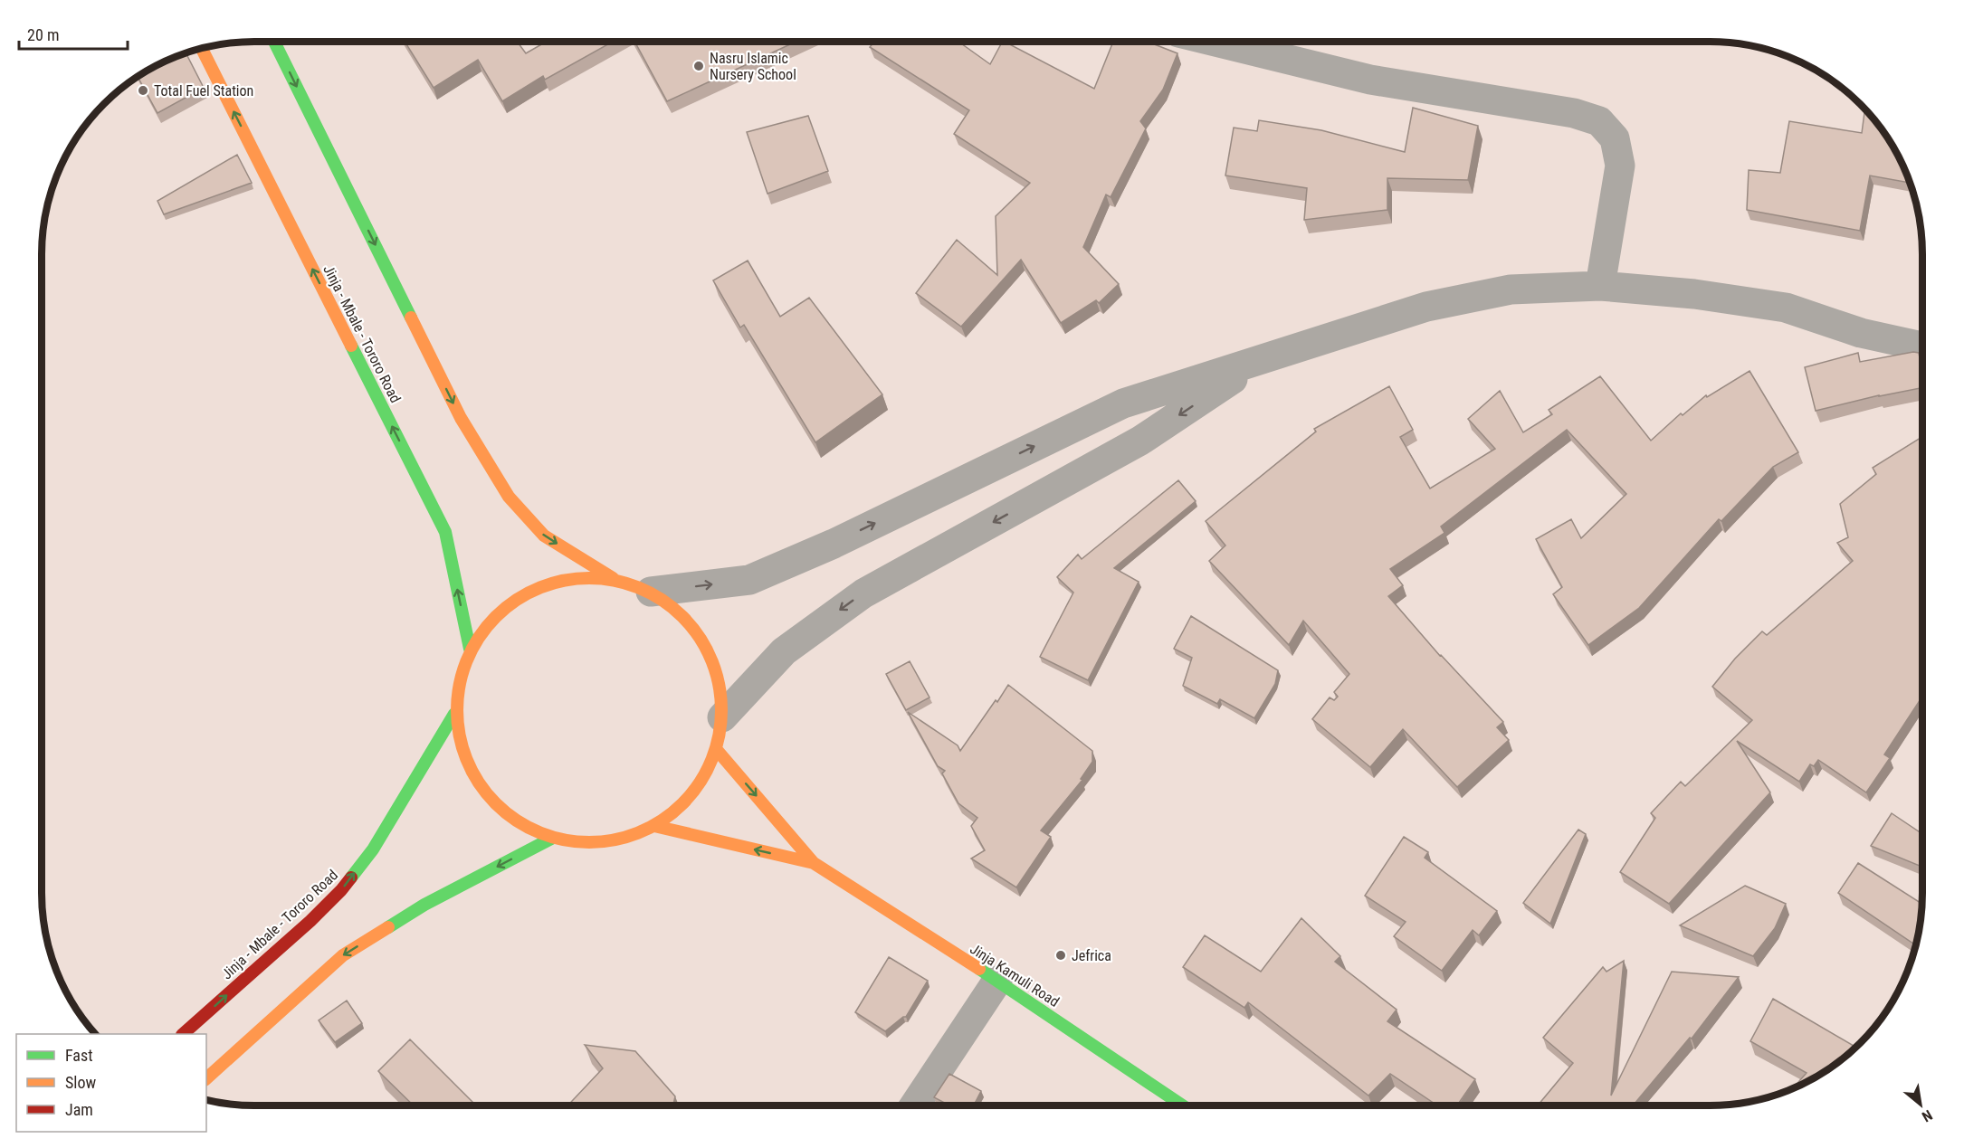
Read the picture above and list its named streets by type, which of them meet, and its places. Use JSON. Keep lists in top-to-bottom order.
{
  "streets": {
    "main road": ["Jinja - Mbale - Tororo Road", "Jinja Kamuli Road"]
  },
  "one_way": ["Jinja - Mbale - Tororo Road"],
  "places": ["Nasru Islamic Nursery School", "Total Fuel Station", "Jefrica"],
  "legend": ["Fast", "Slow", "Jam"],
  "scale_bar": "20 m",
  "north": "bottom right"
}
